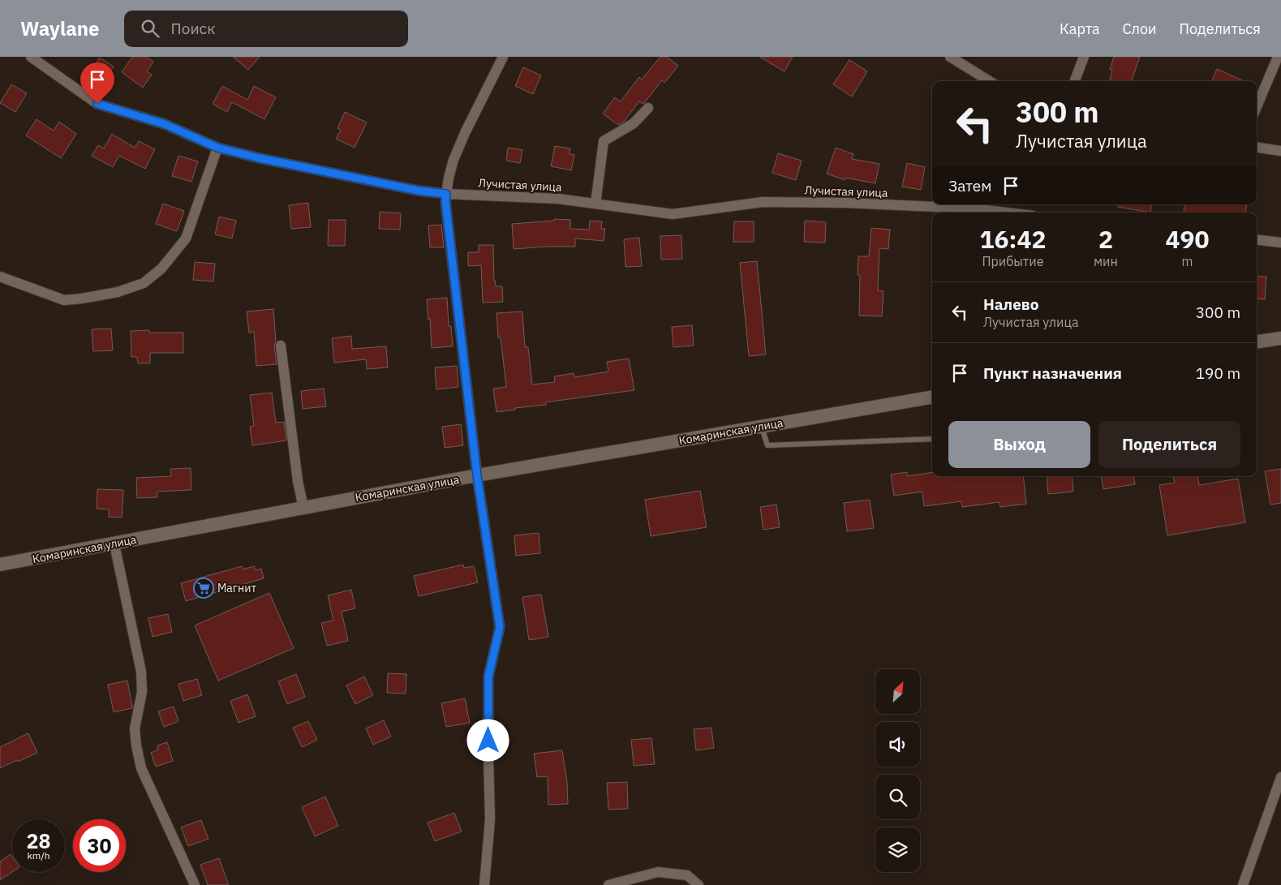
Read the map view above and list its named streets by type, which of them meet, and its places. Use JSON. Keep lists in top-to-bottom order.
{
  "streets": {
    "street": ["Лучистая улица", "Комаринская улица"]
  },
  "places": {
    "supermarket": ["Магнит"]
  },
  "north": "top right",
  "page": {
    "header": "Waylane",
    "search": "Поиск",
    "nav": ["Карта", "Слои", "Поделиться"],
    "turn": ["300 m", "Лучистая улица"],
    "then": "Затем",
    "eta": [
      "16:42",
      "Прибытие",
      "2",
      "мин",
      "490",
      "m"
    ],
    "list": [
      {
        "name": "Налево",
        "note": "Лучистая улица",
        "value": "300 m"
      },
      {
        "name": "Пункт назначения",
        "value": "190 m"
      }
    ],
    "buttons": ["Выход", "Поделиться"],
    "speed": "28 km/h",
    "limit": "30"
  }
}
